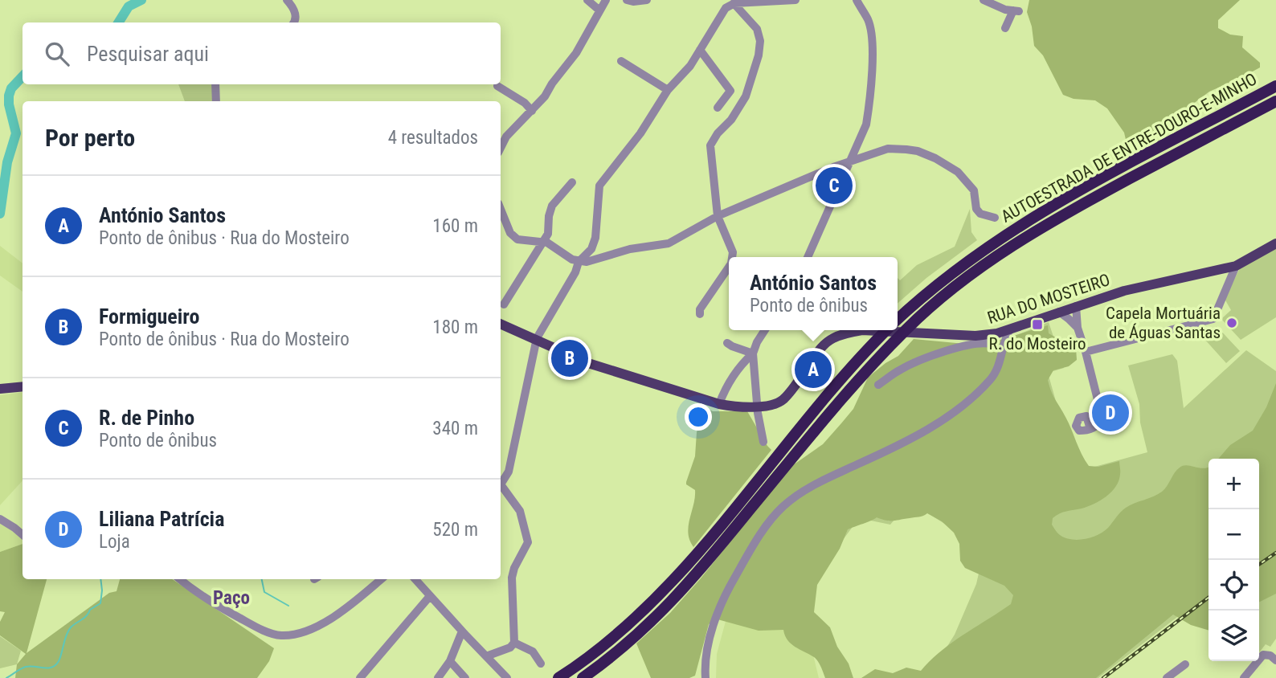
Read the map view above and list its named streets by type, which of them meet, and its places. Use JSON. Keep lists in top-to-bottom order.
{
  "streets": {
    "highway": ["AUTOESTRADA DE ENTRE-DOURO-E-MINHO"],
    "main road": ["RUA DO MOSTEIRO"]
  },
  "districts": ["Paço"],
  "places": {
    "other": ["Capela Mortuária de Águas Santas"],
    "transit": ["R. do Mosteiro"]
  },
  "page": {
    "search": "Pesquisar aqui",
    "heading": ["Por perto", "4 resultados"],
    "pins": [
      "C",
      "B",
      "A",
      "D"
    ],
    "list": [
      {
        "mark": "A",
        "name": "António Santos",
        "note": "Ponto de ônibus · Rua do Mosteiro",
        "value": "160 m"
      },
      {
        "mark": "B",
        "name": "Formigueiro",
        "note": "Ponto de ônibus · Rua do Mosteiro",
        "value": "180 m"
      },
      {
        "mark": "C",
        "name": "R. de Pinho",
        "note": "Ponto de ônibus",
        "value": "340 m"
      },
      {
        "mark": "D",
        "name": "Liliana Patrícia",
        "note": "Loja",
        "value": "520 m"
      }
    ],
    "popup": ["António Santos", "Ponto de ônibus"],
    "map_buttons": ["+", "−"]
  }
}
